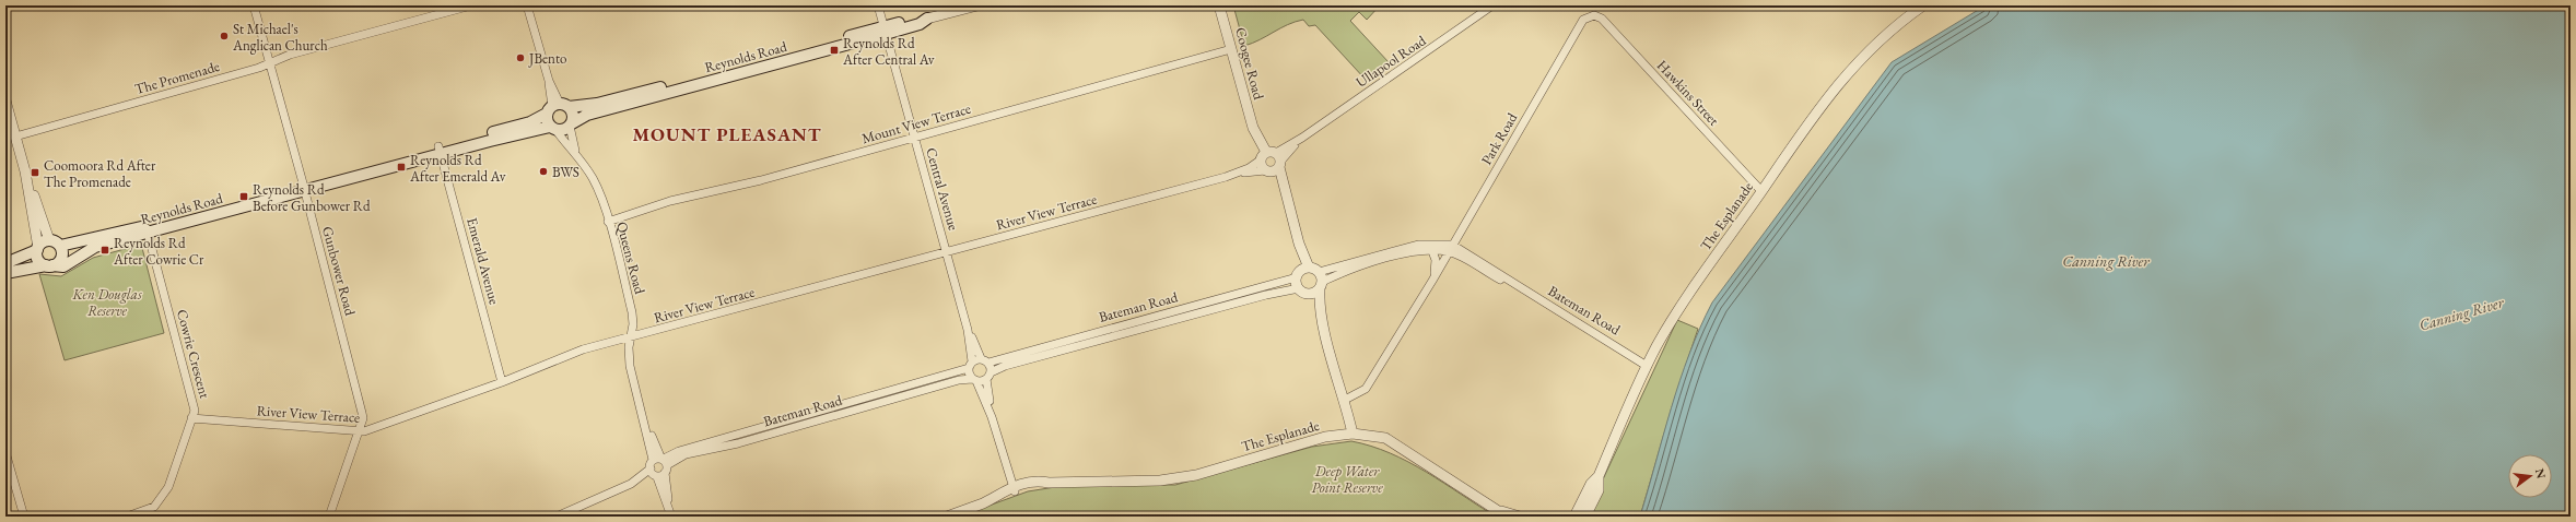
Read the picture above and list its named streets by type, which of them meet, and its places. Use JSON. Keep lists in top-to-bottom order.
{
  "streets": {
    "main road": ["Reynolds Road"],
    "street": [
      "Ullapool Road",
      "Coogee Road",
      "The Promenade",
      "Hawkins Street",
      "Mount View Terrace",
      "Park Road",
      "Central Avenue",
      "River View Terrace",
      "The Esplanade",
      "Queens Road",
      "Emerald Avenue",
      "Gunbower Road",
      "Bateman Road",
      "Cowrie Crescent"
    ]
  },
  "crossings": [
    ["Reynolds Road", "Central Avenue"],
    ["Reynolds Road", "Queens Road"],
    ["Reynolds Road", "Emerald Avenue"],
    ["Reynolds Road", "Gunbower Road"],
    ["Reynolds Road", "Cowrie Crescent"],
    ["Ullapool Road", "Coogee Road"],
    ["Ullapool Road", "River View Terrace"],
    ["Coogee Road", "Mount View Terrace"],
    ["Coogee Road", "River View Terrace"],
    ["Coogee Road", "Bateman Road"],
    ["The Promenade", "Gunbower Road"],
    ["Hawkins Street", "Park Road"],
    ["Hawkins Street", "The Esplanade"],
    ["Mount View Terrace", "Central Avenue"],
    ["Mount View Terrace", "Queens Road"],
    ["Park Road", "Bateman Road"],
    ["Central Avenue", "River View Terrace"],
    ["Central Avenue", "Bateman Road"],
    ["River View Terrace", "Queens Road"],
    ["River View Terrace", "Emerald Avenue"],
    ["River View Terrace", "Gunbower Road"],
    ["River View Terrace", "Cowrie Crescent"],
    ["The Esplanade", "Bateman Road"],
    ["Queens Road", "Bateman Road"]
  ],
  "districts": ["MOUNT PLEASANT"],
  "water": ["Canning River"],
  "parks": ["Ken Douglas Reserve", "Deep Water Point Reserve"],
  "places": {
    "other": ["St Michael's Anglican Church", "JBento", "BWS"],
    "transit": [
      "Reynolds Rd After Central Av",
      "Reynolds Rd After Emerald Av",
      "Coomoora Rd After The Promenade",
      "Reynolds Rd Before Gunbower Rd",
      "Reynolds Rd After Cowrie Cr"
    ]
  },
  "north": "right"
}
